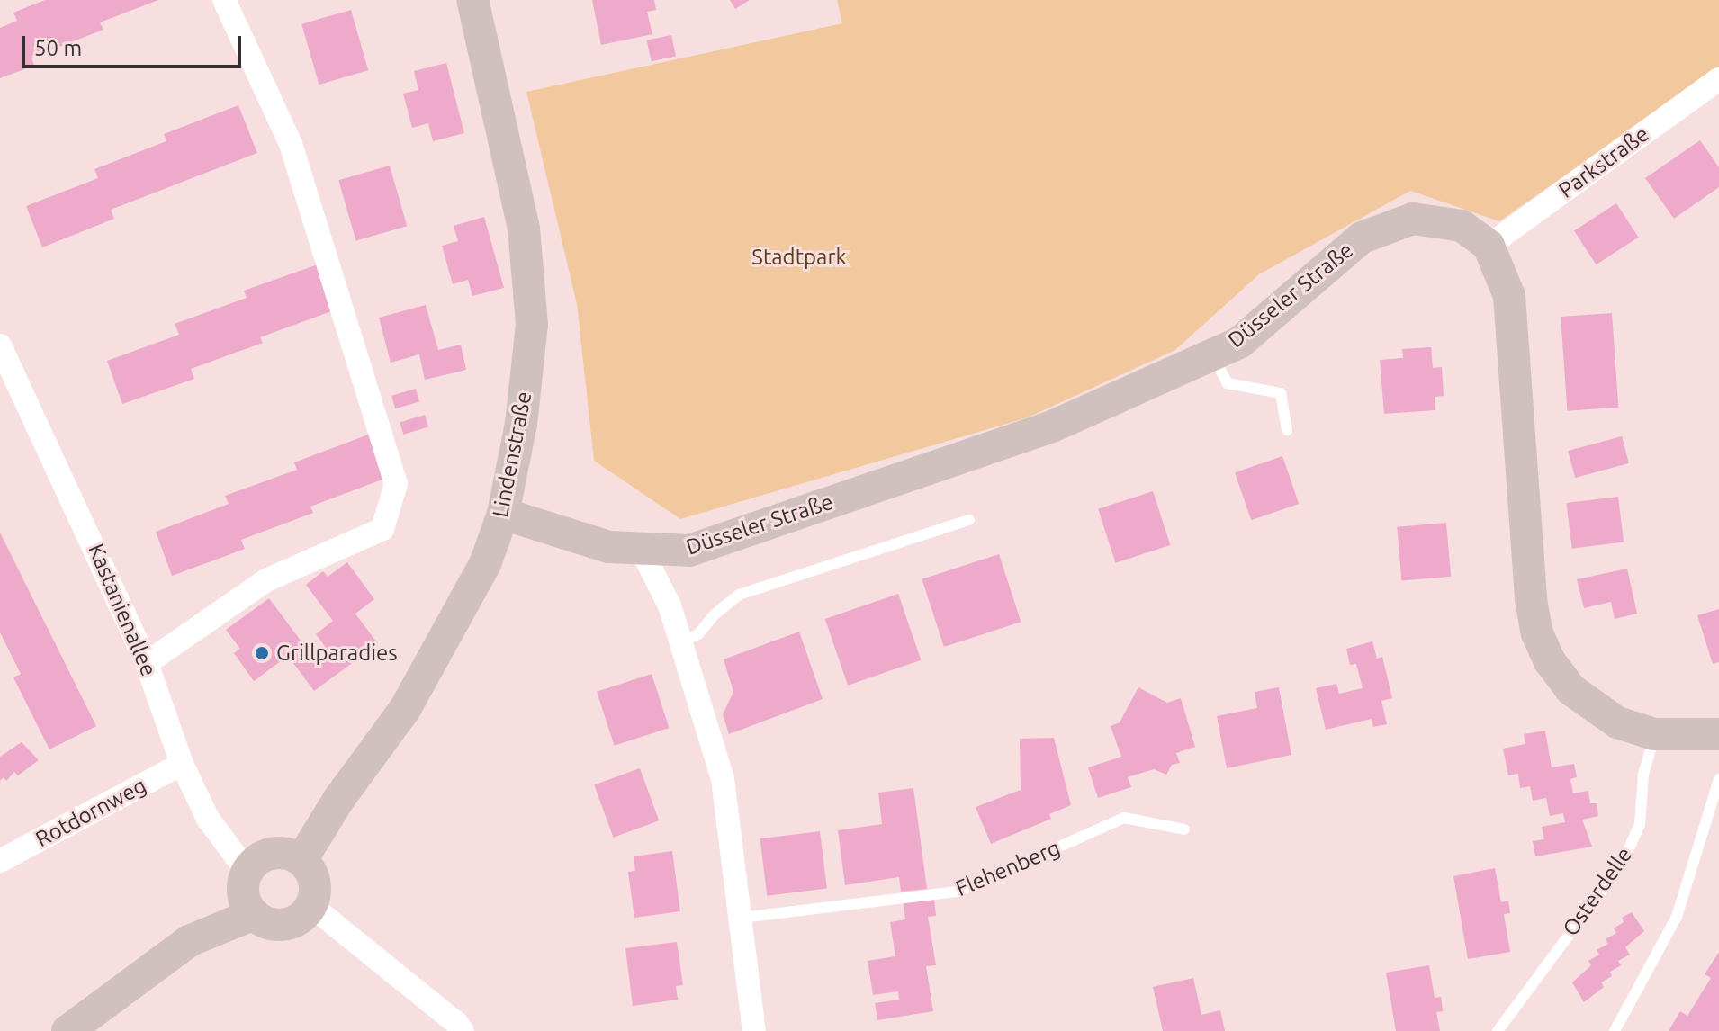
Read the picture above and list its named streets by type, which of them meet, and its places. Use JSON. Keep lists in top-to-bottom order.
{
  "streets": {
    "main road": ["Düsseler Straße", "Lindenstraße"],
    "street": ["Parkstraße", "Kastanienallee", "Rotdornweg"],
    "lane": ["Flehenberg", "Osterdelle"]
  },
  "crossings": [
    ["Parkstraße", "Düsseler Straße"],
    ["Düsseler Straße", "Lindenstraße"],
    ["Lindenstraße", "Kastanienallee"],
    ["Kastanienallee", "Rotdornweg"]
  ],
  "parks": ["Stadtpark"],
  "places": ["Grillparadies"],
  "scale_bar": "50 m"
}
